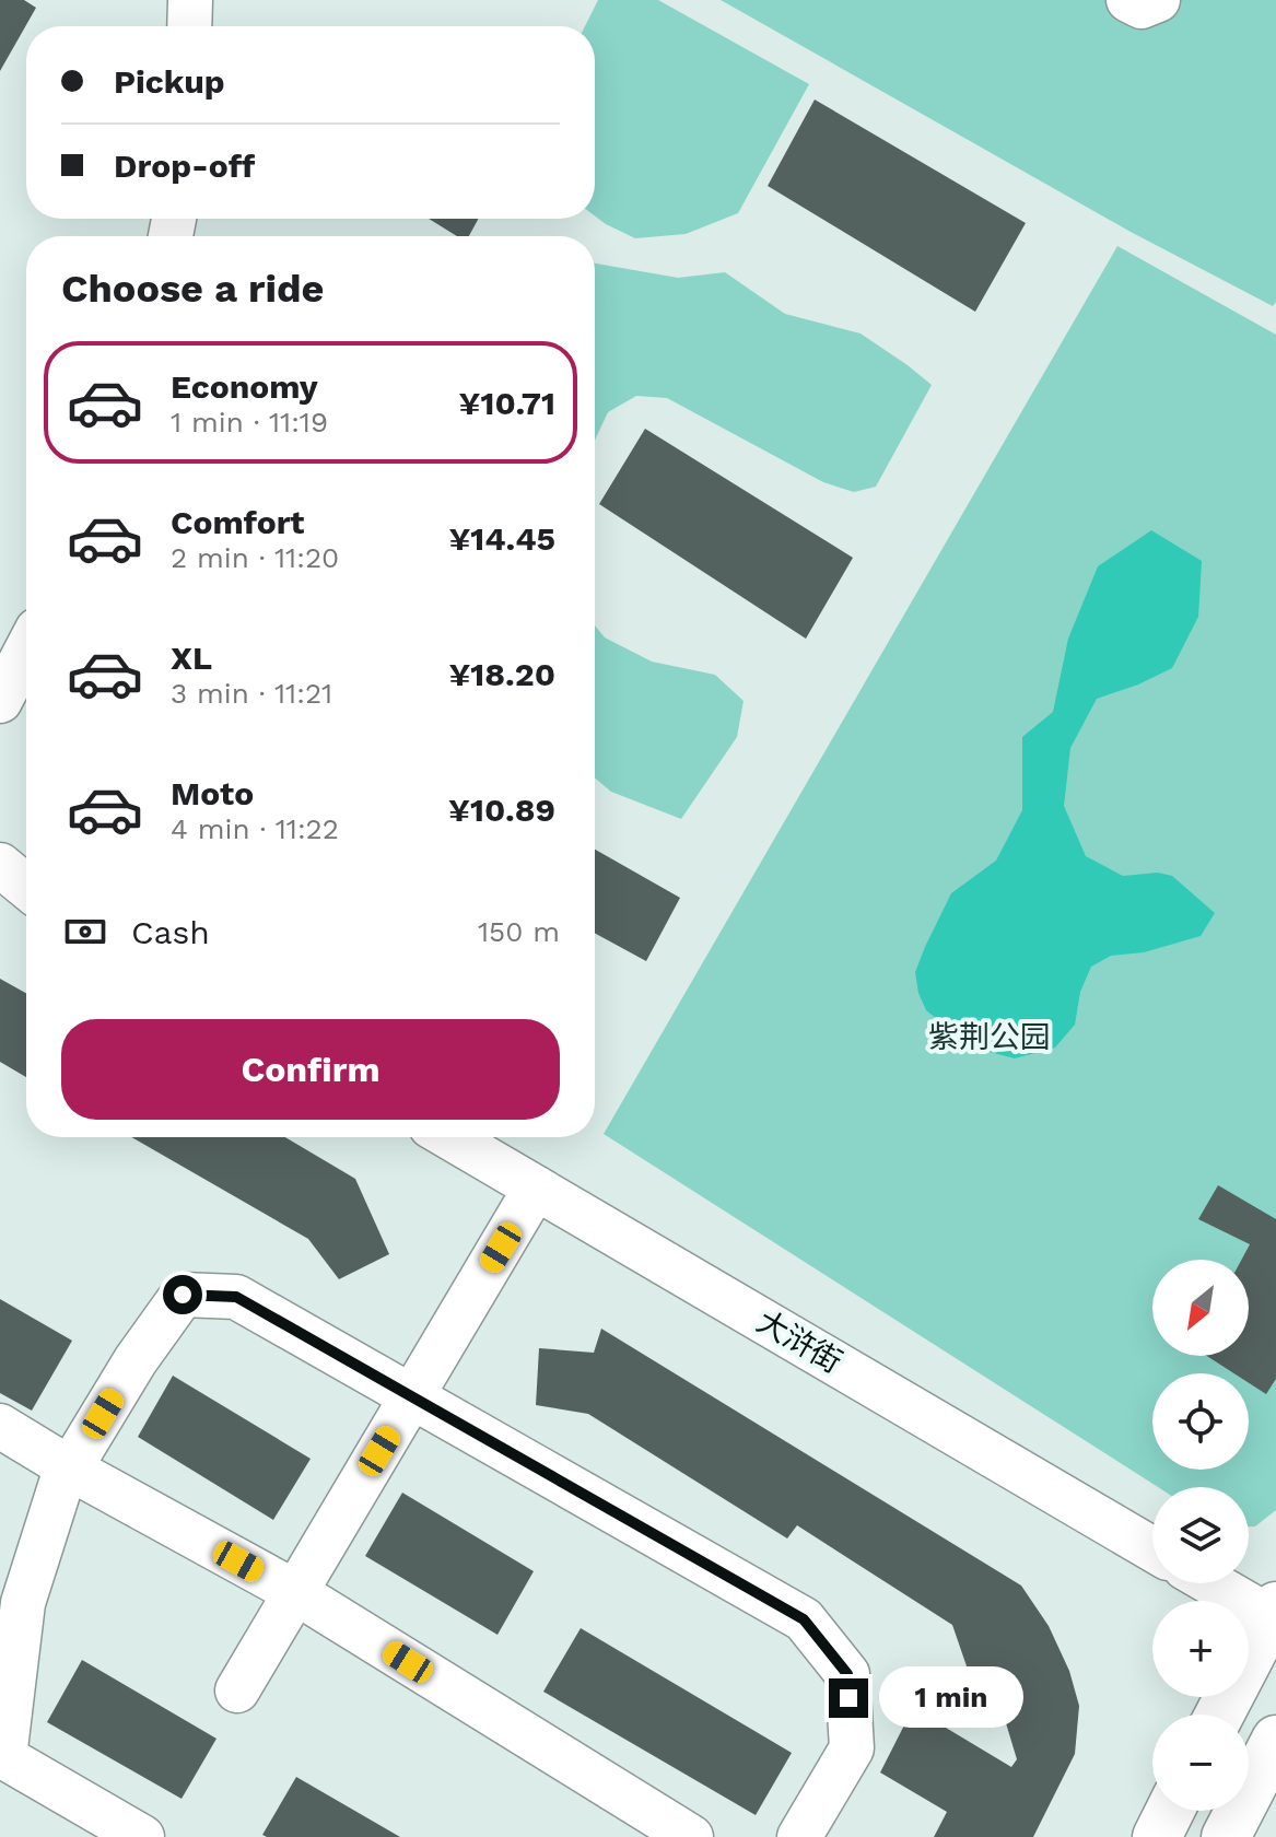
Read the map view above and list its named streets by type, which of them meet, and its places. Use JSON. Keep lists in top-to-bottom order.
{
  "streets": {
    "street": ["大浒街"]
  },
  "parks": ["紫荆公园"],
  "north": "bottom left",
  "page": {
    "banner": ["Pickup", "Drop-off"],
    "heading": "Choose a ride",
    "list": [
      {
        "name": "Economy",
        "note": "1 min · 11:19",
        "value": "¥10.71"
      },
      {
        "name": "Comfort",
        "note": "2 min · 11:20",
        "value": "¥14.45"
      },
      {
        "name": "XL",
        "note": "3 min · 11:21",
        "value": "¥18.20"
      },
      {
        "name": "Moto",
        "note": "4 min · 11:22",
        "value": "¥10.89"
      }
    ],
    "pay": ["Cash", "150 m"],
    "buttons": "Confirm",
    "map_buttons": ["+", "−"],
    "bubble": "1 min"
  }
}
